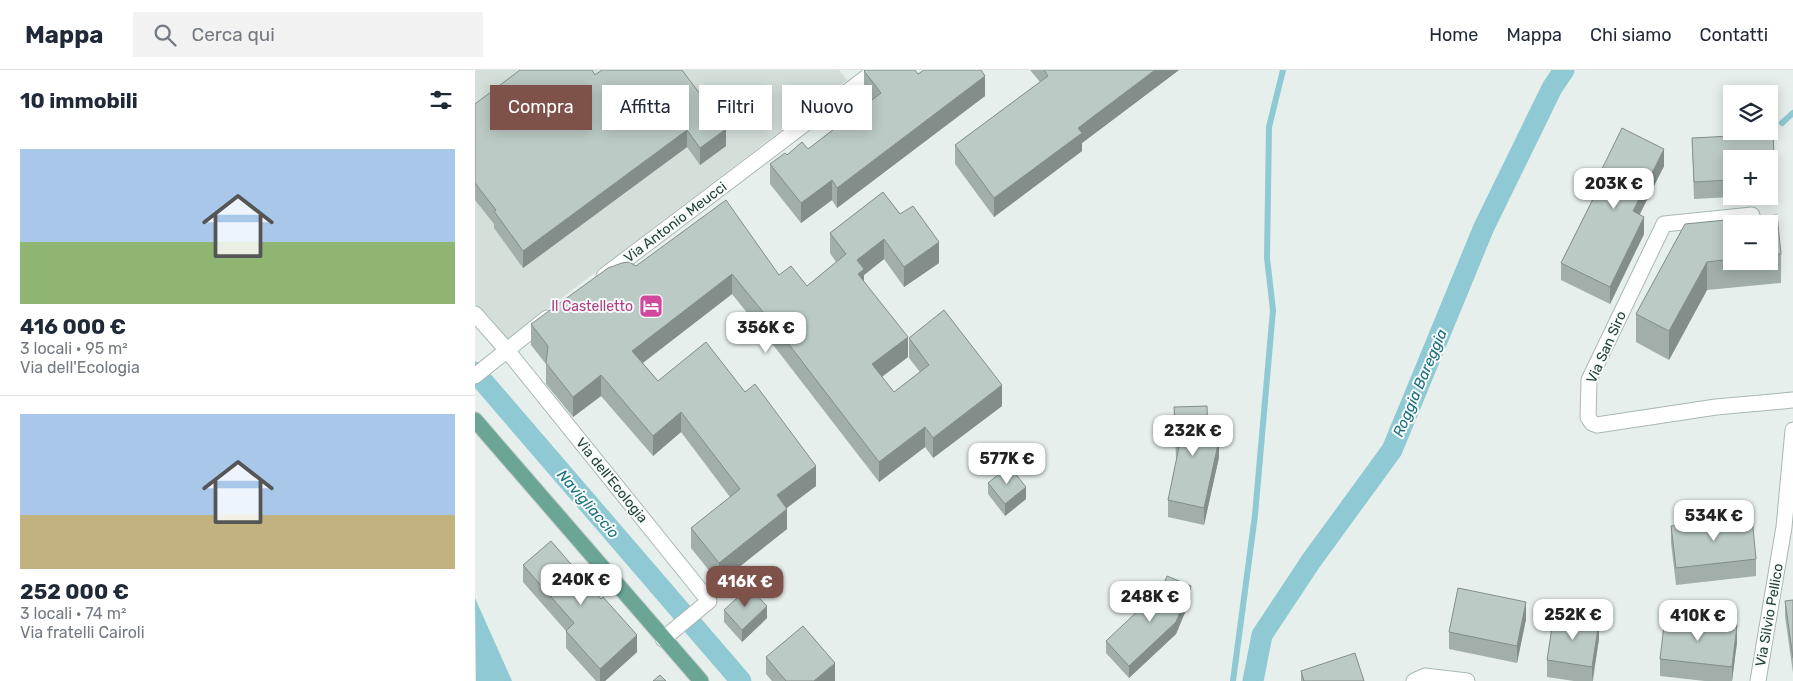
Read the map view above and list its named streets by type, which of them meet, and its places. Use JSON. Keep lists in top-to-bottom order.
{
  "streets": {
    "street": [
      "Via Antonio Meucci",
      "Via San Siro",
      "Via dell'Ecologia",
      "Via Silvio Pellico"
    ]
  },
  "water": ["Roggia Bareggia", "Navigliaccio"],
  "places": {
    "hotel": ["Il Castelletto"]
  },
  "page": {
    "header": "Mappa",
    "search": "Cerca qui",
    "nav": [
      "Home",
      "Mappa",
      "Chi siamo",
      "Contatti"
    ],
    "heading": "10 immobili",
    "map_buttons": ["+", "−"],
    "chip": [
      "Compra",
      "Affitta",
      "Filtri",
      "Nuovo"
    ],
    "list": [
      {
        "name": "416 000 €",
        "note": "3 locali · 95 m² · Via dell'Ecologia"
      },
      {
        "name": "252 000 €",
        "note": "3 locali · 74 m² · Via fratelli Cairoli"
      }
    ],
    "price": [
      "203K €",
      "356K €",
      "232K €",
      "577K €",
      "534K €",
      "240K €",
      "416K €",
      "248K €",
      "252K €",
      "410K €"
    ]
  }
}
